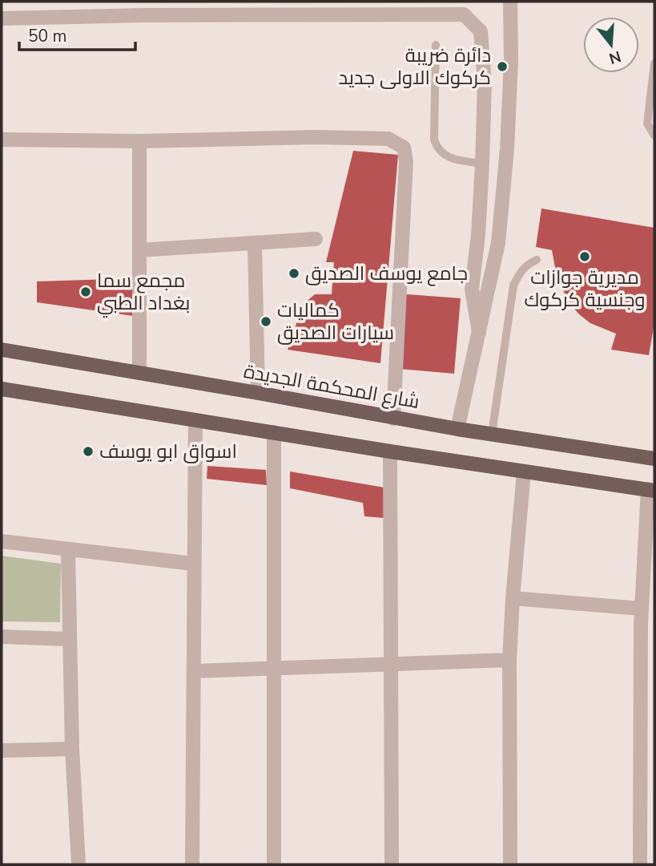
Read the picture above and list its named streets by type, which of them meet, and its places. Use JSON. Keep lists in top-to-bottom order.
{
  "streets": {
    "main road": ["شارع المحكمة الجديدة"]
  },
  "places": [
    "دائرة ضريبة كركوك الاولی جدید",
    "مديرية جوازات وجنسية كركوك",
    "جامع يوسف الصديق",
    "مجمع سما بغداد الطبي",
    "كماليات سيارات الصديق",
    "اسواق ابو يوسف"
  ],
  "scale_bar": "50 m",
  "north": "bottom"
}
